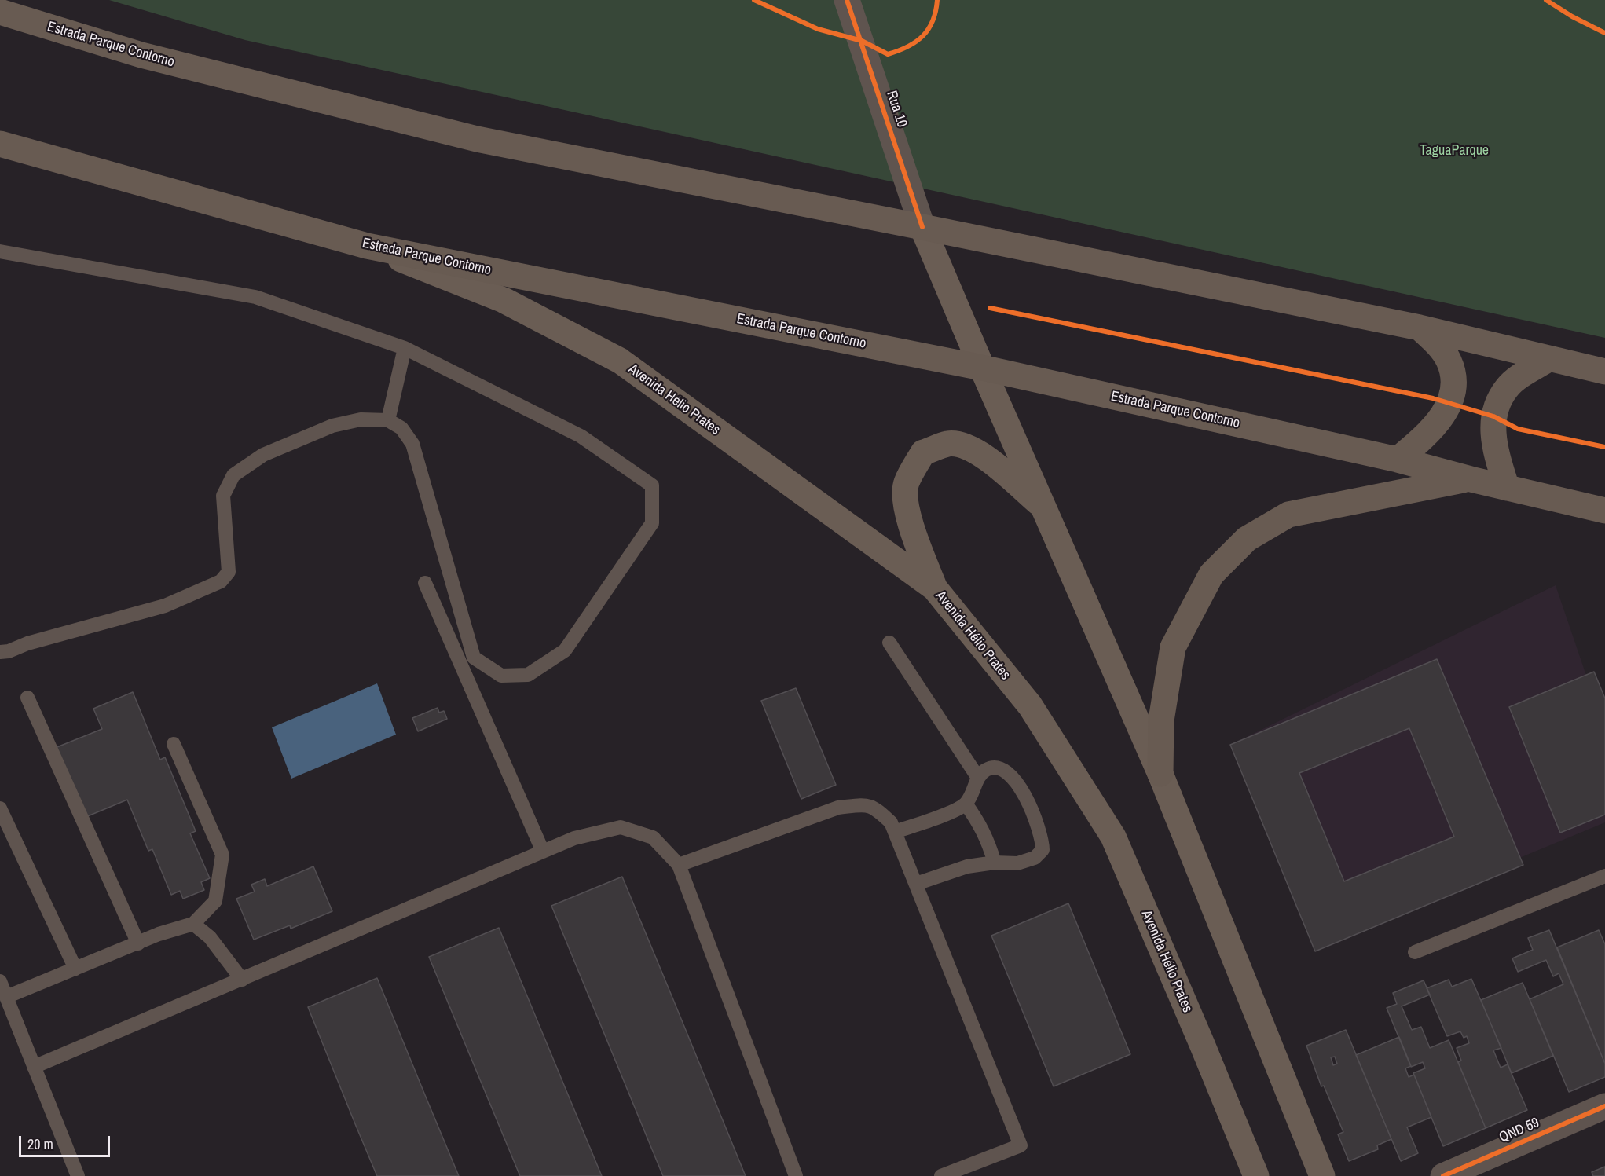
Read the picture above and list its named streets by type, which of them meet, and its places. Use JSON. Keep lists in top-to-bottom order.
{
  "streets": {
    "highway": ["Estrada Parque Contorno"],
    "main road": ["Avenida Hélio Prates"],
    "street": ["Rua 10", "QND 59"]
  },
  "crossings": [
    ["Estrada Parque Contorno", "Rua 10"],
    ["Estrada Parque Contorno", "Avenida Hélio Prates"]
  ],
  "parks": ["TaguaParque"],
  "scale_bar": "20 m"
}
